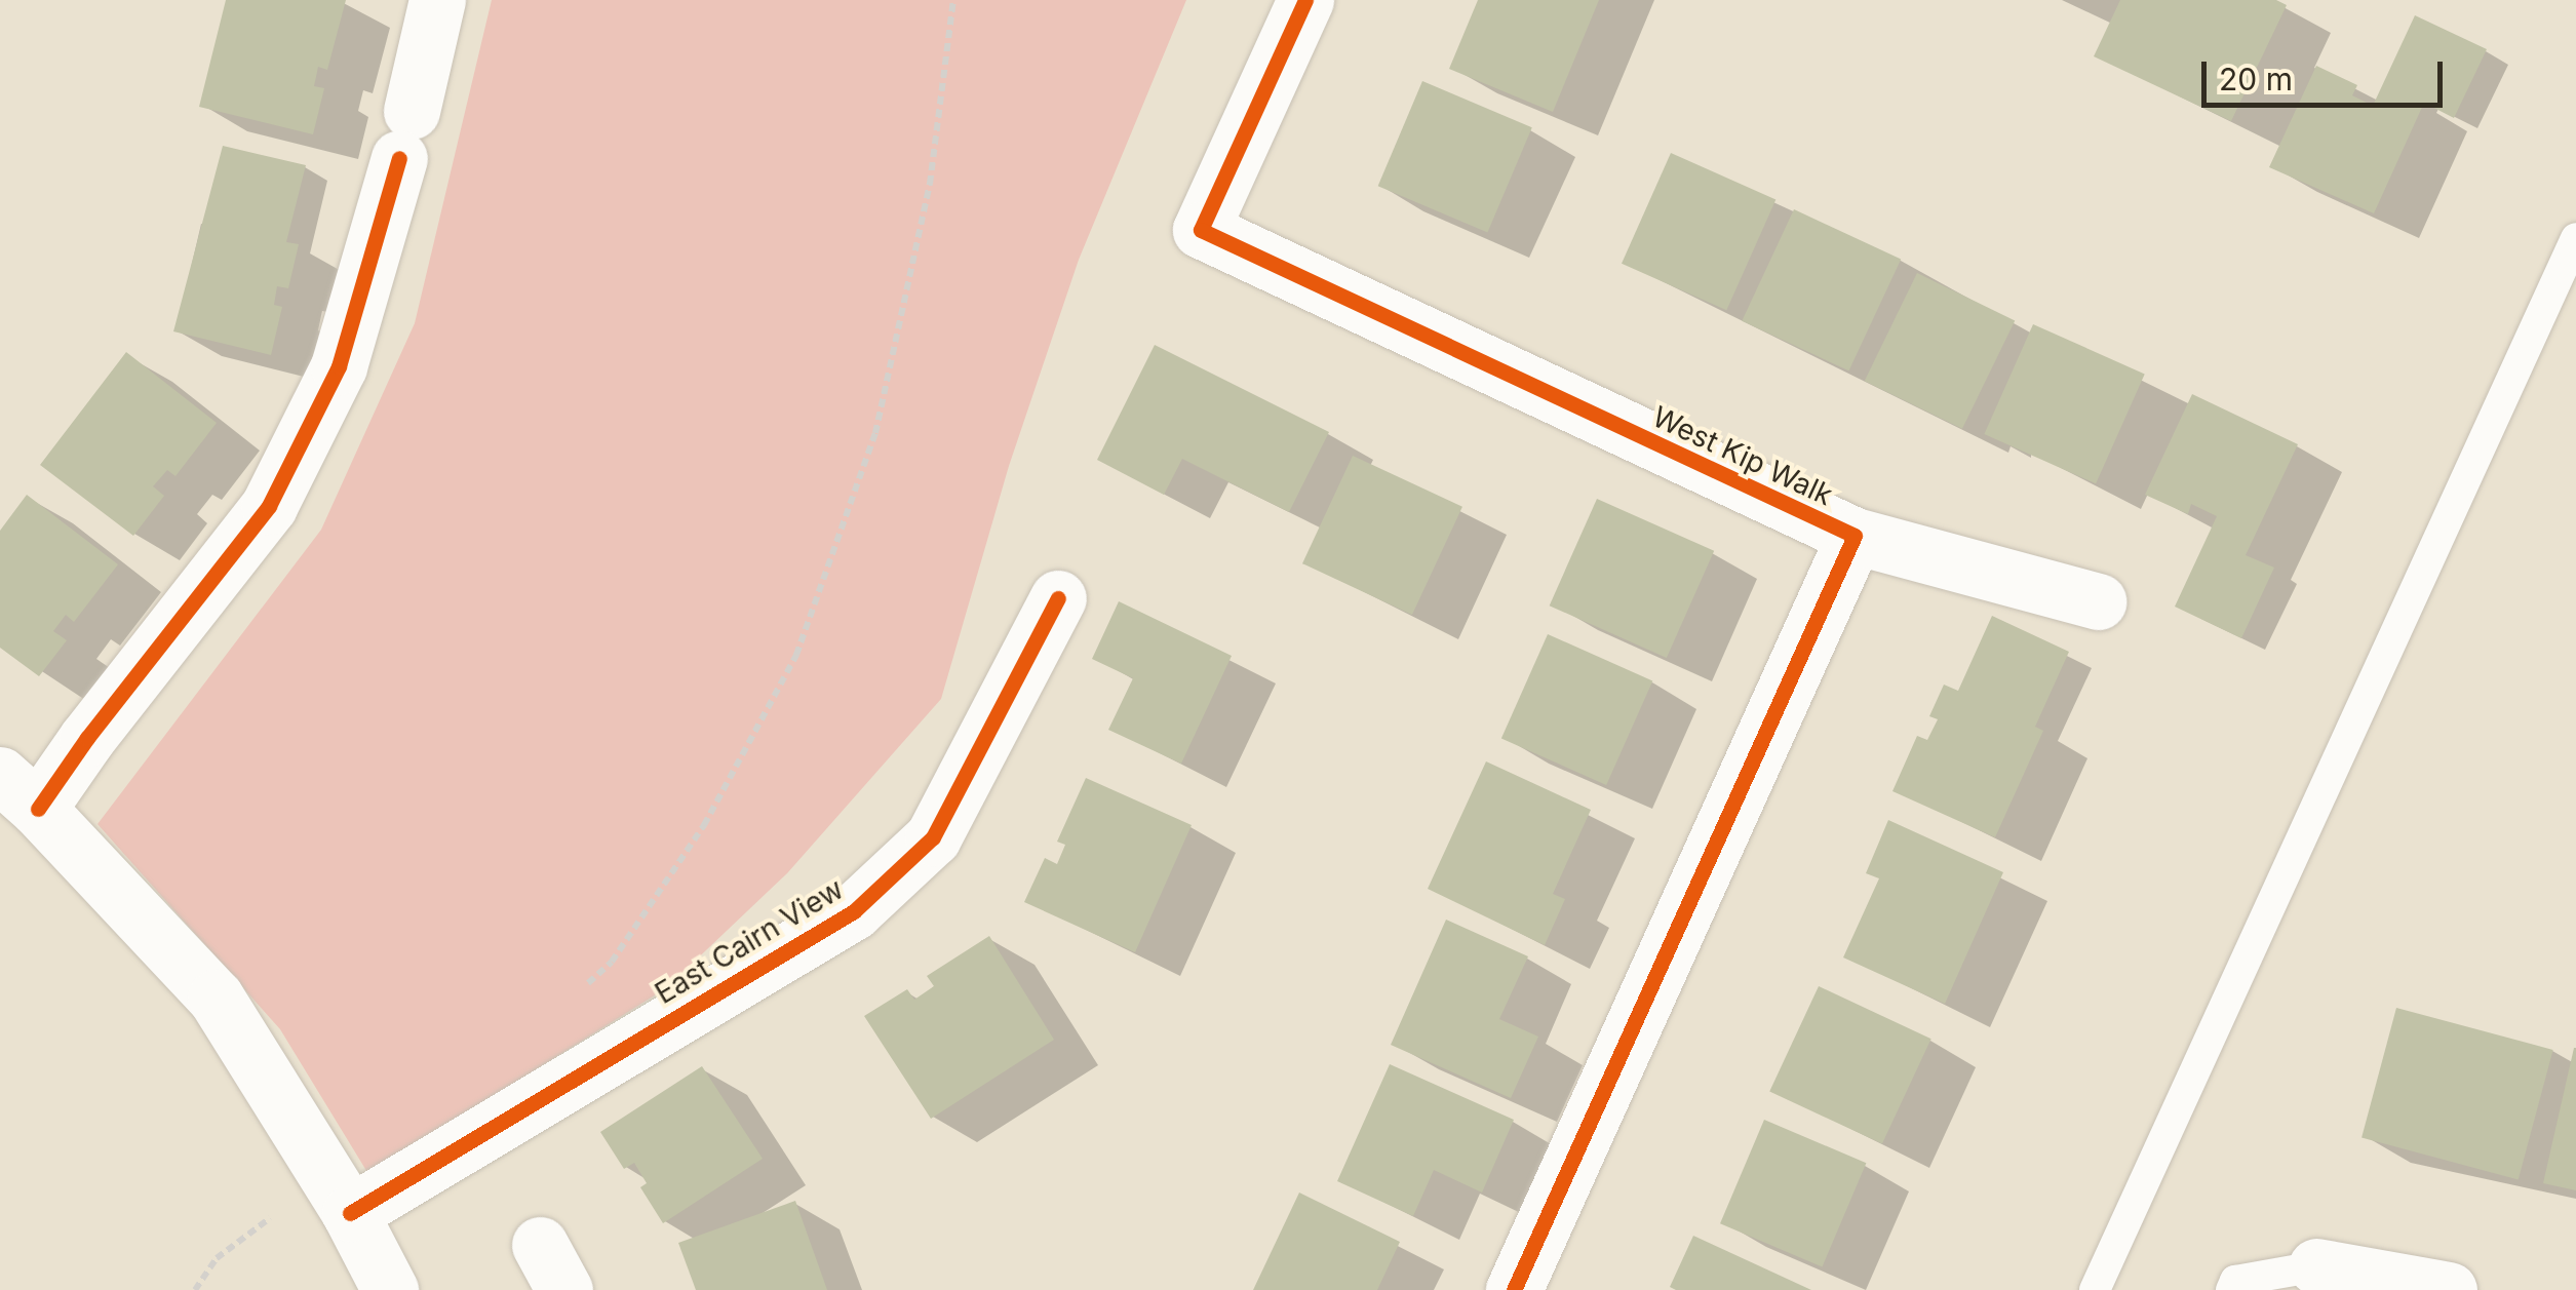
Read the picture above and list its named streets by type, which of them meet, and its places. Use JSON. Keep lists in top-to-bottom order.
{
  "streets": {
    "street": ["West Kip Walk", "East Cairn View"]
  },
  "scale_bar": "20 m"
}
